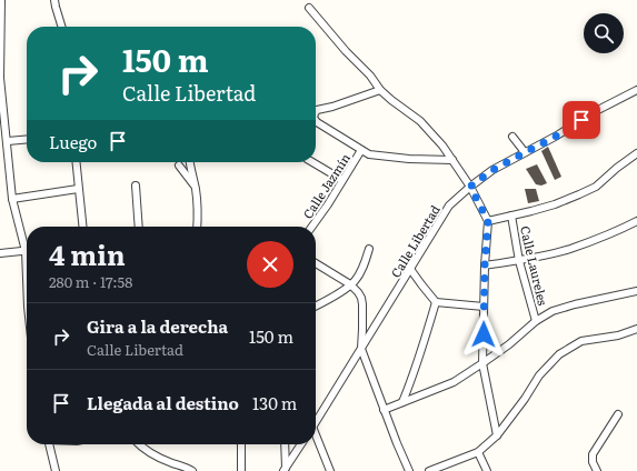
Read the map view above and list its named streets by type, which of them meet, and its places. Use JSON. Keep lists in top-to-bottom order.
{
  "streets": {
    "street": ["Calle Jazmín", "Calle Libertad", "Calle Laureles"]
  },
  "page": {
    "turn": ["150 m", "Calle Libertad"],
    "then": "Luego",
    "heading": ["4 min", "280 m · 17:58"],
    "list": [
      {
        "name": "Gira a la derecha",
        "note": "Calle Libertad",
        "value": "150 m"
      },
      {
        "name": "Llegada al destino",
        "value": "130 m"
      }
    ]
  }
}
